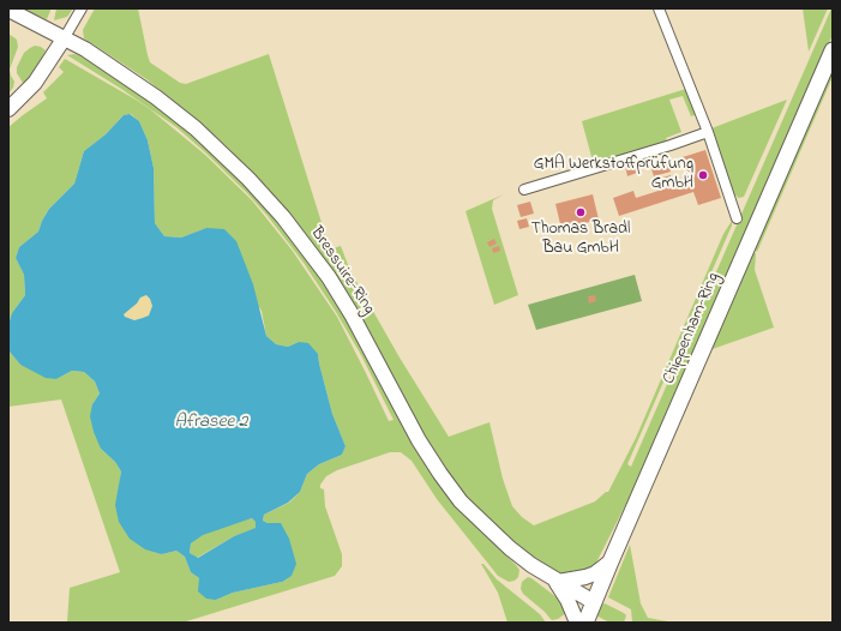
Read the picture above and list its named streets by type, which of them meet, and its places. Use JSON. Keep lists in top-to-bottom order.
{
  "streets": {
    "main road": ["Bressuire-Ring", "Chippenham-Ring"]
  },
  "crossings": [
    ["Bressuire-Ring", "Chippenham-Ring"]
  ],
  "water": ["Afrasee 2"],
  "places": ["GMA Werkstoffprüfung GmbH", "Thomas Bradl Bau GmbH"]
}
